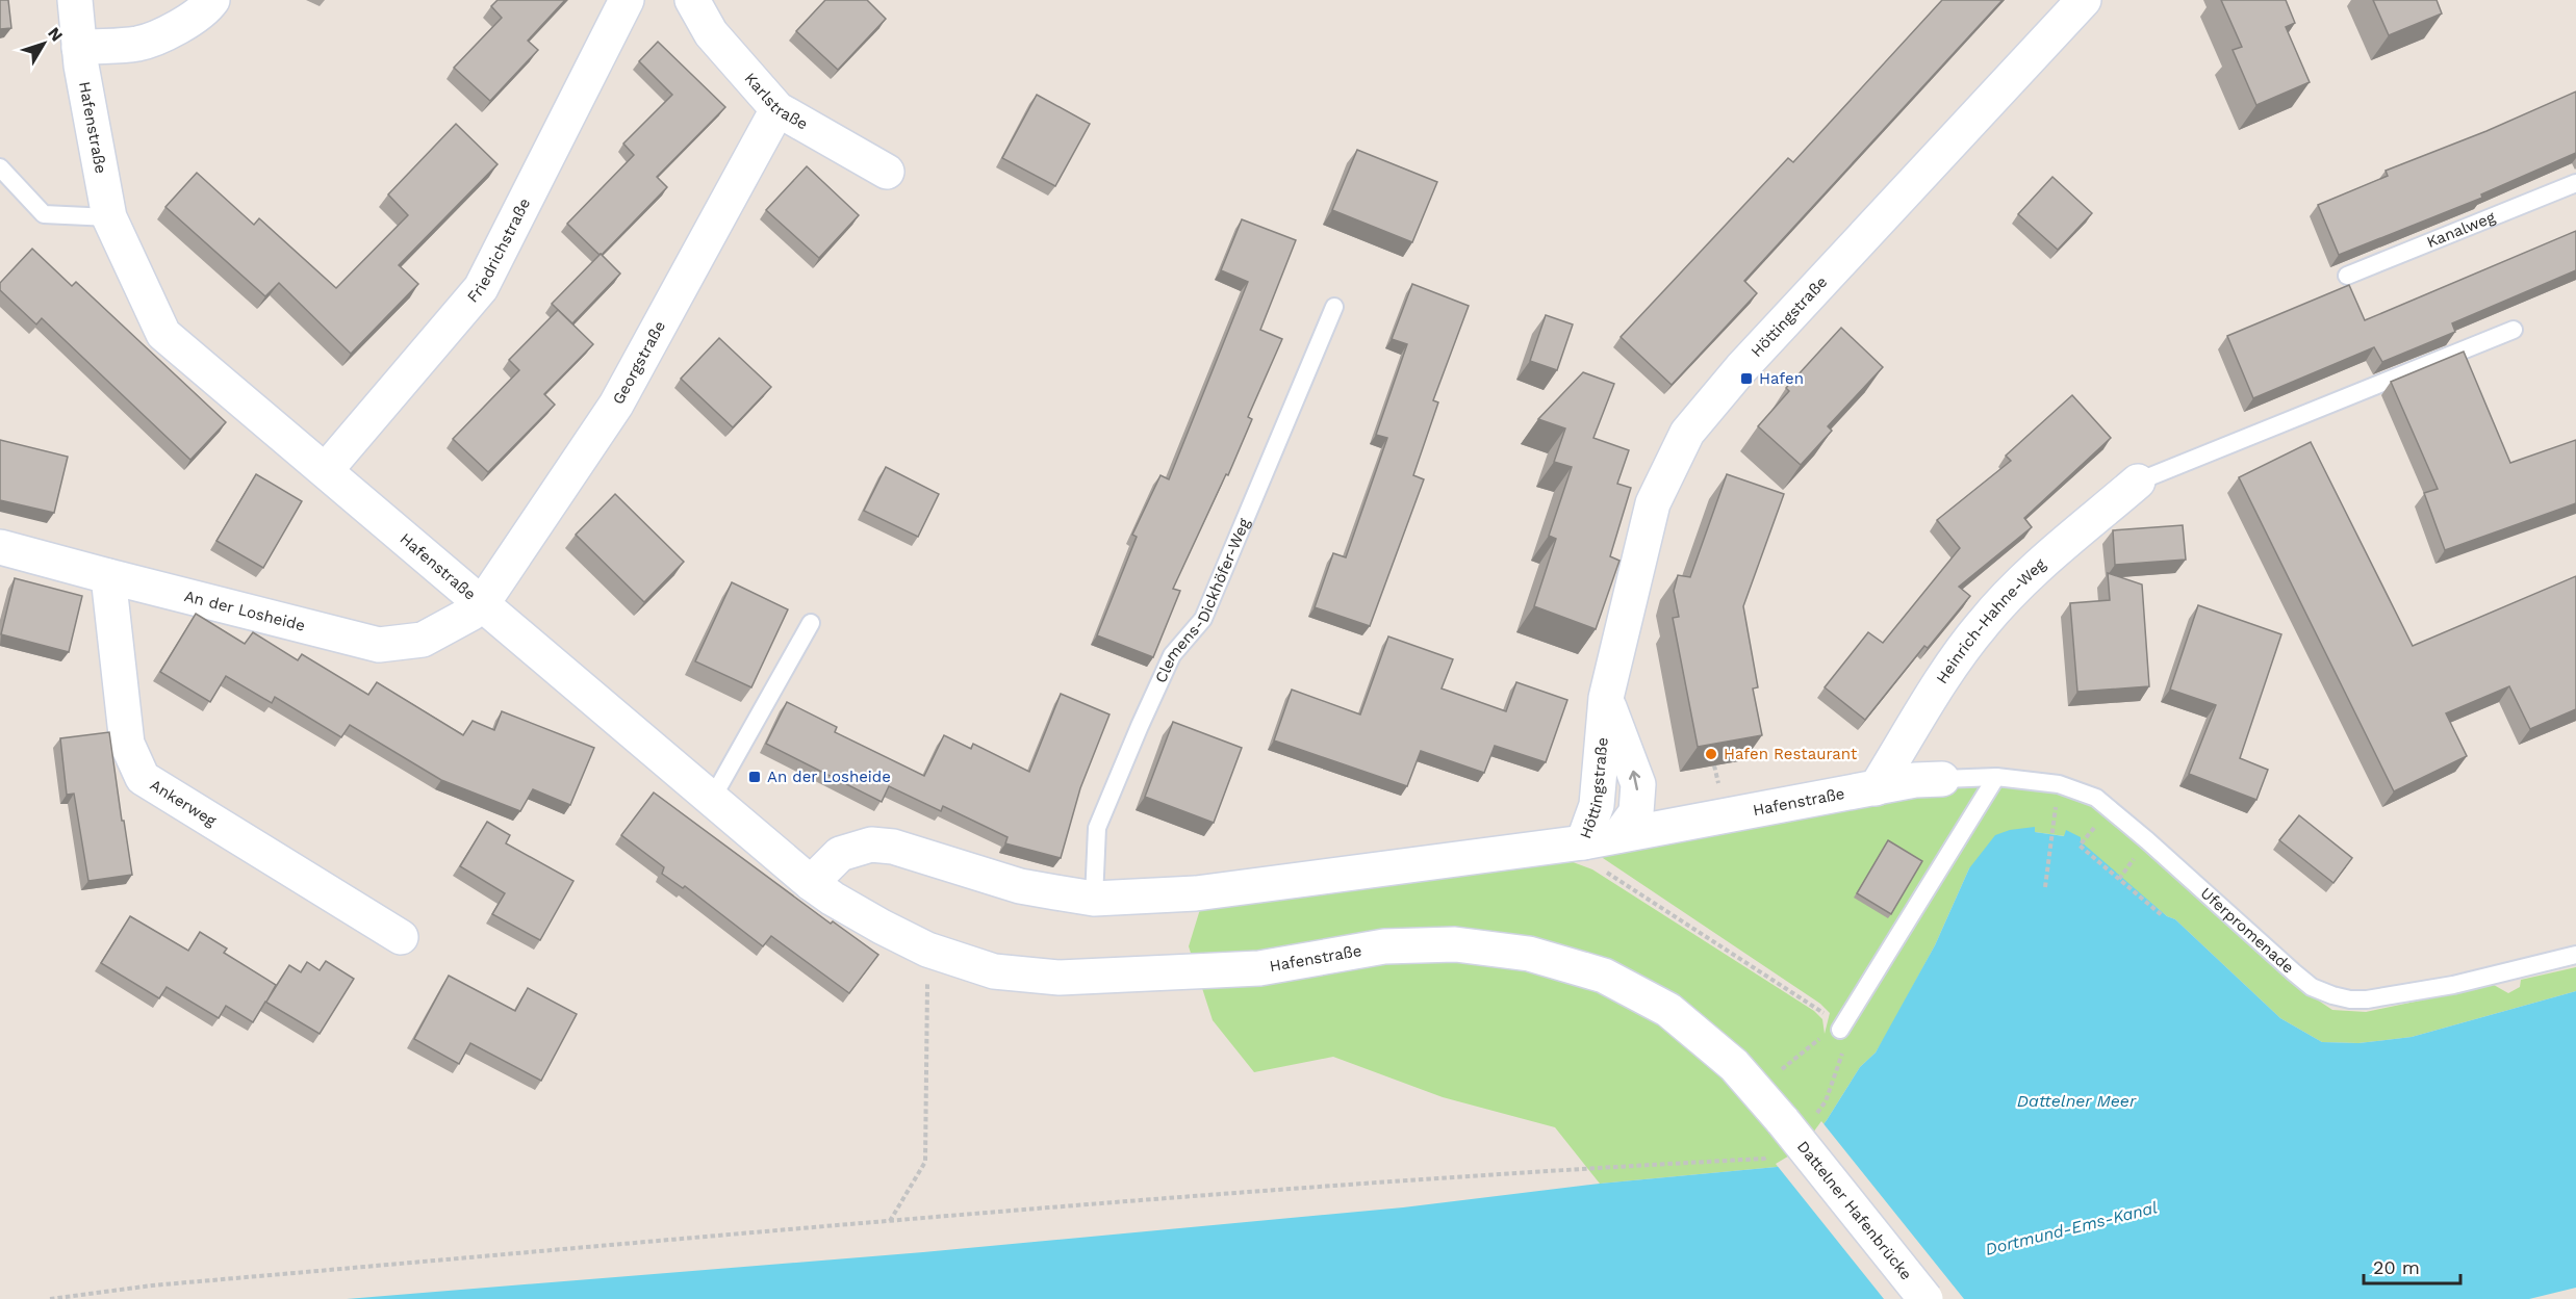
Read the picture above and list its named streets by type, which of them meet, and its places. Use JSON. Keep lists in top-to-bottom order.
{
  "streets": {
    "street": [
      "Karlstraße",
      "Hafenstraße",
      "Friedrichstraße",
      "Höttingstraße",
      "Georgstraße",
      "An der Losheide",
      "Heinrich-Hahne-Weg",
      "Ankerweg",
      "Dattelner Hafenbrücke"
    ],
    "lane": ["Kanalweg", "Clemens-Dickhöfer-Weg", "Uferpromenade"]
  },
  "crossings": [
    ["Karlstraße", "Georgstraße"],
    ["Hafenstraße", "Friedrichstraße"],
    ["Hafenstraße", "Höttingstraße"],
    ["Hafenstraße", "Georgstraße"],
    ["Hafenstraße", "An der Losheide"],
    ["Hafenstraße", "Heinrich-Hahne-Weg"],
    ["Hafenstraße", "Uferpromenade"],
    ["Hafenstraße", "Dattelner Hafenbrücke"],
    ["Georgstraße", "An der Losheide"],
    ["An der Losheide", "Ankerweg"]
  ],
  "water": ["Dattelner Meer", "Dortmund-Ems-Kanal"],
  "places": {
    "transit": ["Hafen", "An der Losheide"],
    "other": ["Hafen Restaurant"]
  },
  "scale_bar": "20 m",
  "north": "top right"
}
